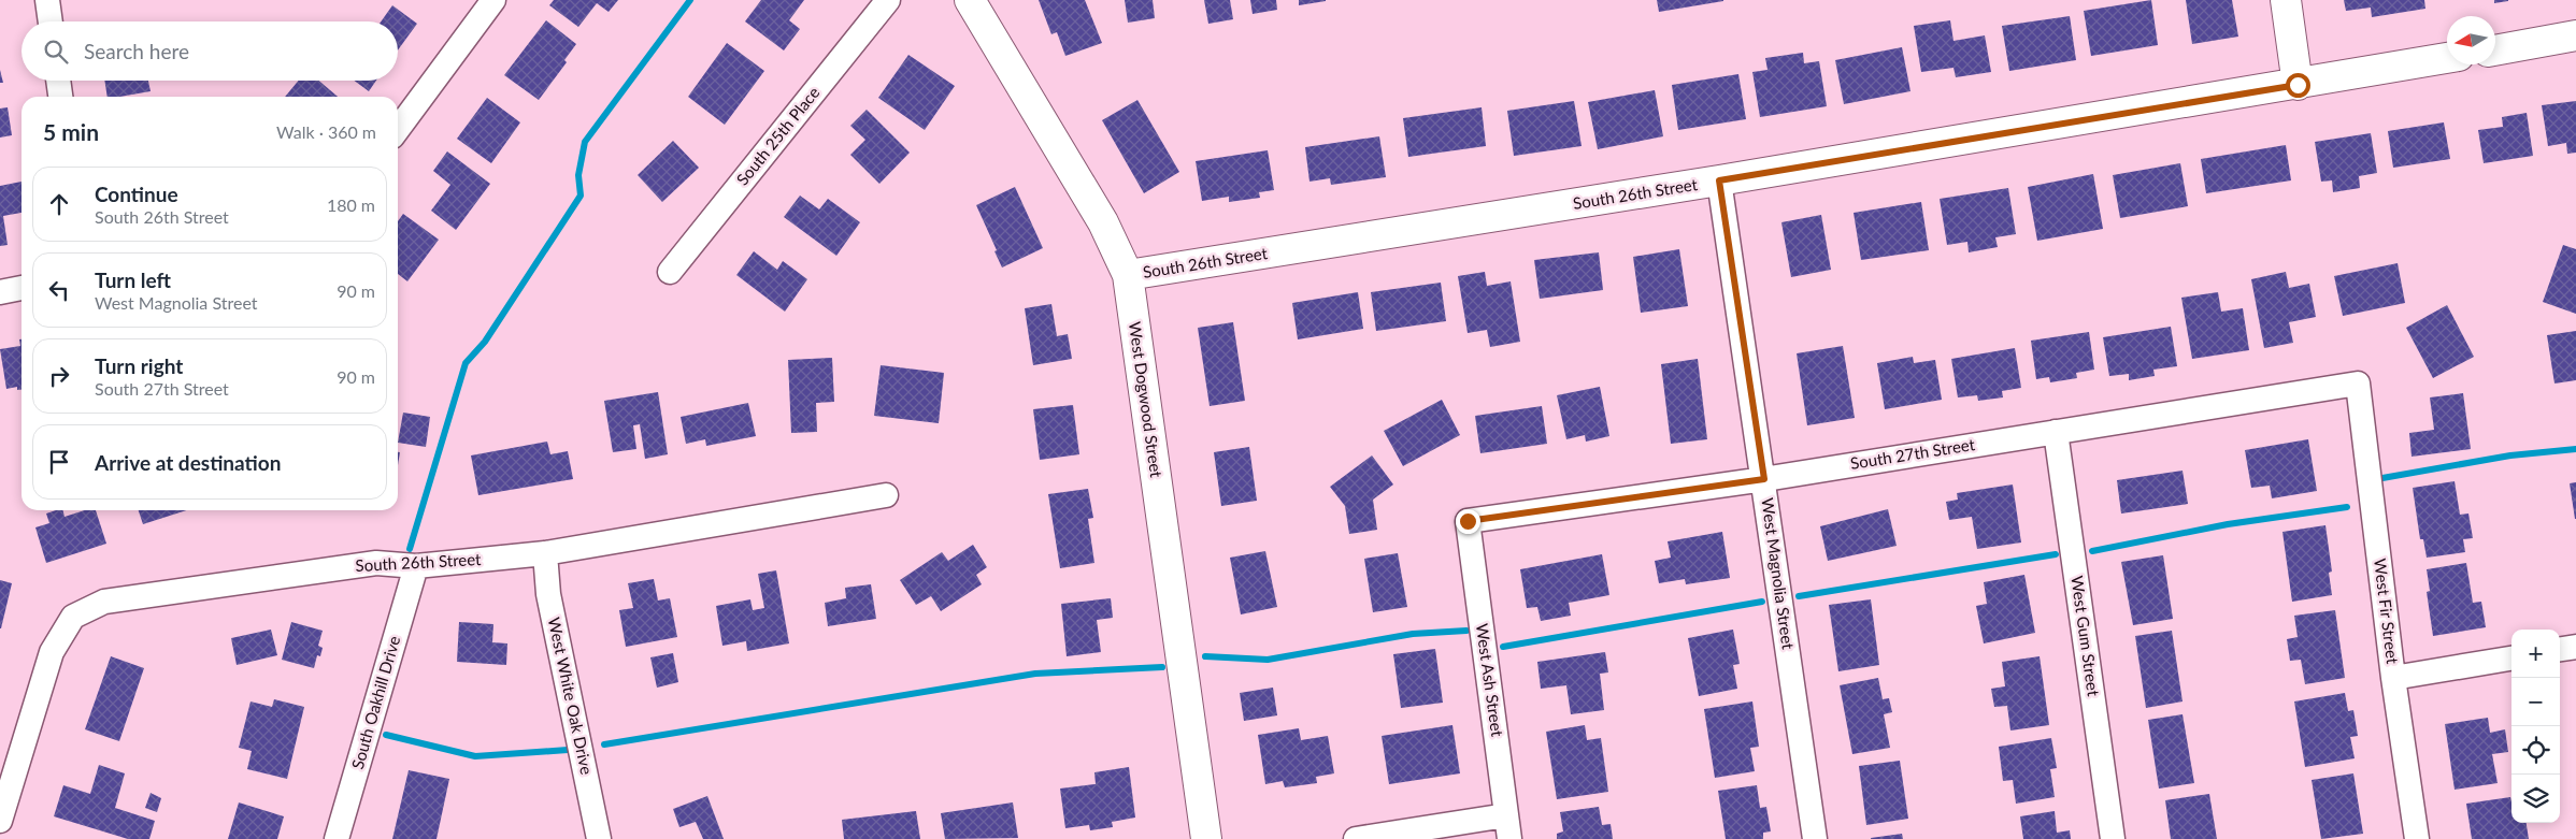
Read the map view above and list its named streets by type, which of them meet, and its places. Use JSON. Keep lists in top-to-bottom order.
{
  "streets": {
    "street": [
      "South 25th Place",
      "South 26th Street",
      "West Dogwood Street",
      "South 27th Street",
      "West Magnolia Street",
      "West Fir Street",
      "West Gum Street",
      "West Ash Street",
      "West White Oak Drive",
      "South Oakhill Drive"
    ]
  },
  "crossings": [
    ["South 26th Street", "West Dogwood Street"],
    ["South 26th Street", "West Magnolia Street"],
    ["South 26th Street", "West White Oak Drive"],
    ["South 26th Street", "South Oakhill Drive"],
    ["South 27th Street", "West Magnolia Street"],
    ["South 27th Street", "West Fir Street"],
    ["South 27th Street", "West Gum Street"],
    ["South 27th Street", "West Ash Street"]
  ],
  "north": "left",
  "page": {
    "search": "Search here",
    "heading": ["5 min", "Walk · 360 m"],
    "list": [
      ["Continue", "South 26th Street", "180 m"],
      ["Turn left", "West Magnolia Street", "90 m"],
      ["Turn right", "South 27th Street", "90 m"],
      "Arrive at destination"
    ],
    "map_buttons": ["+", "−"]
  }
}
